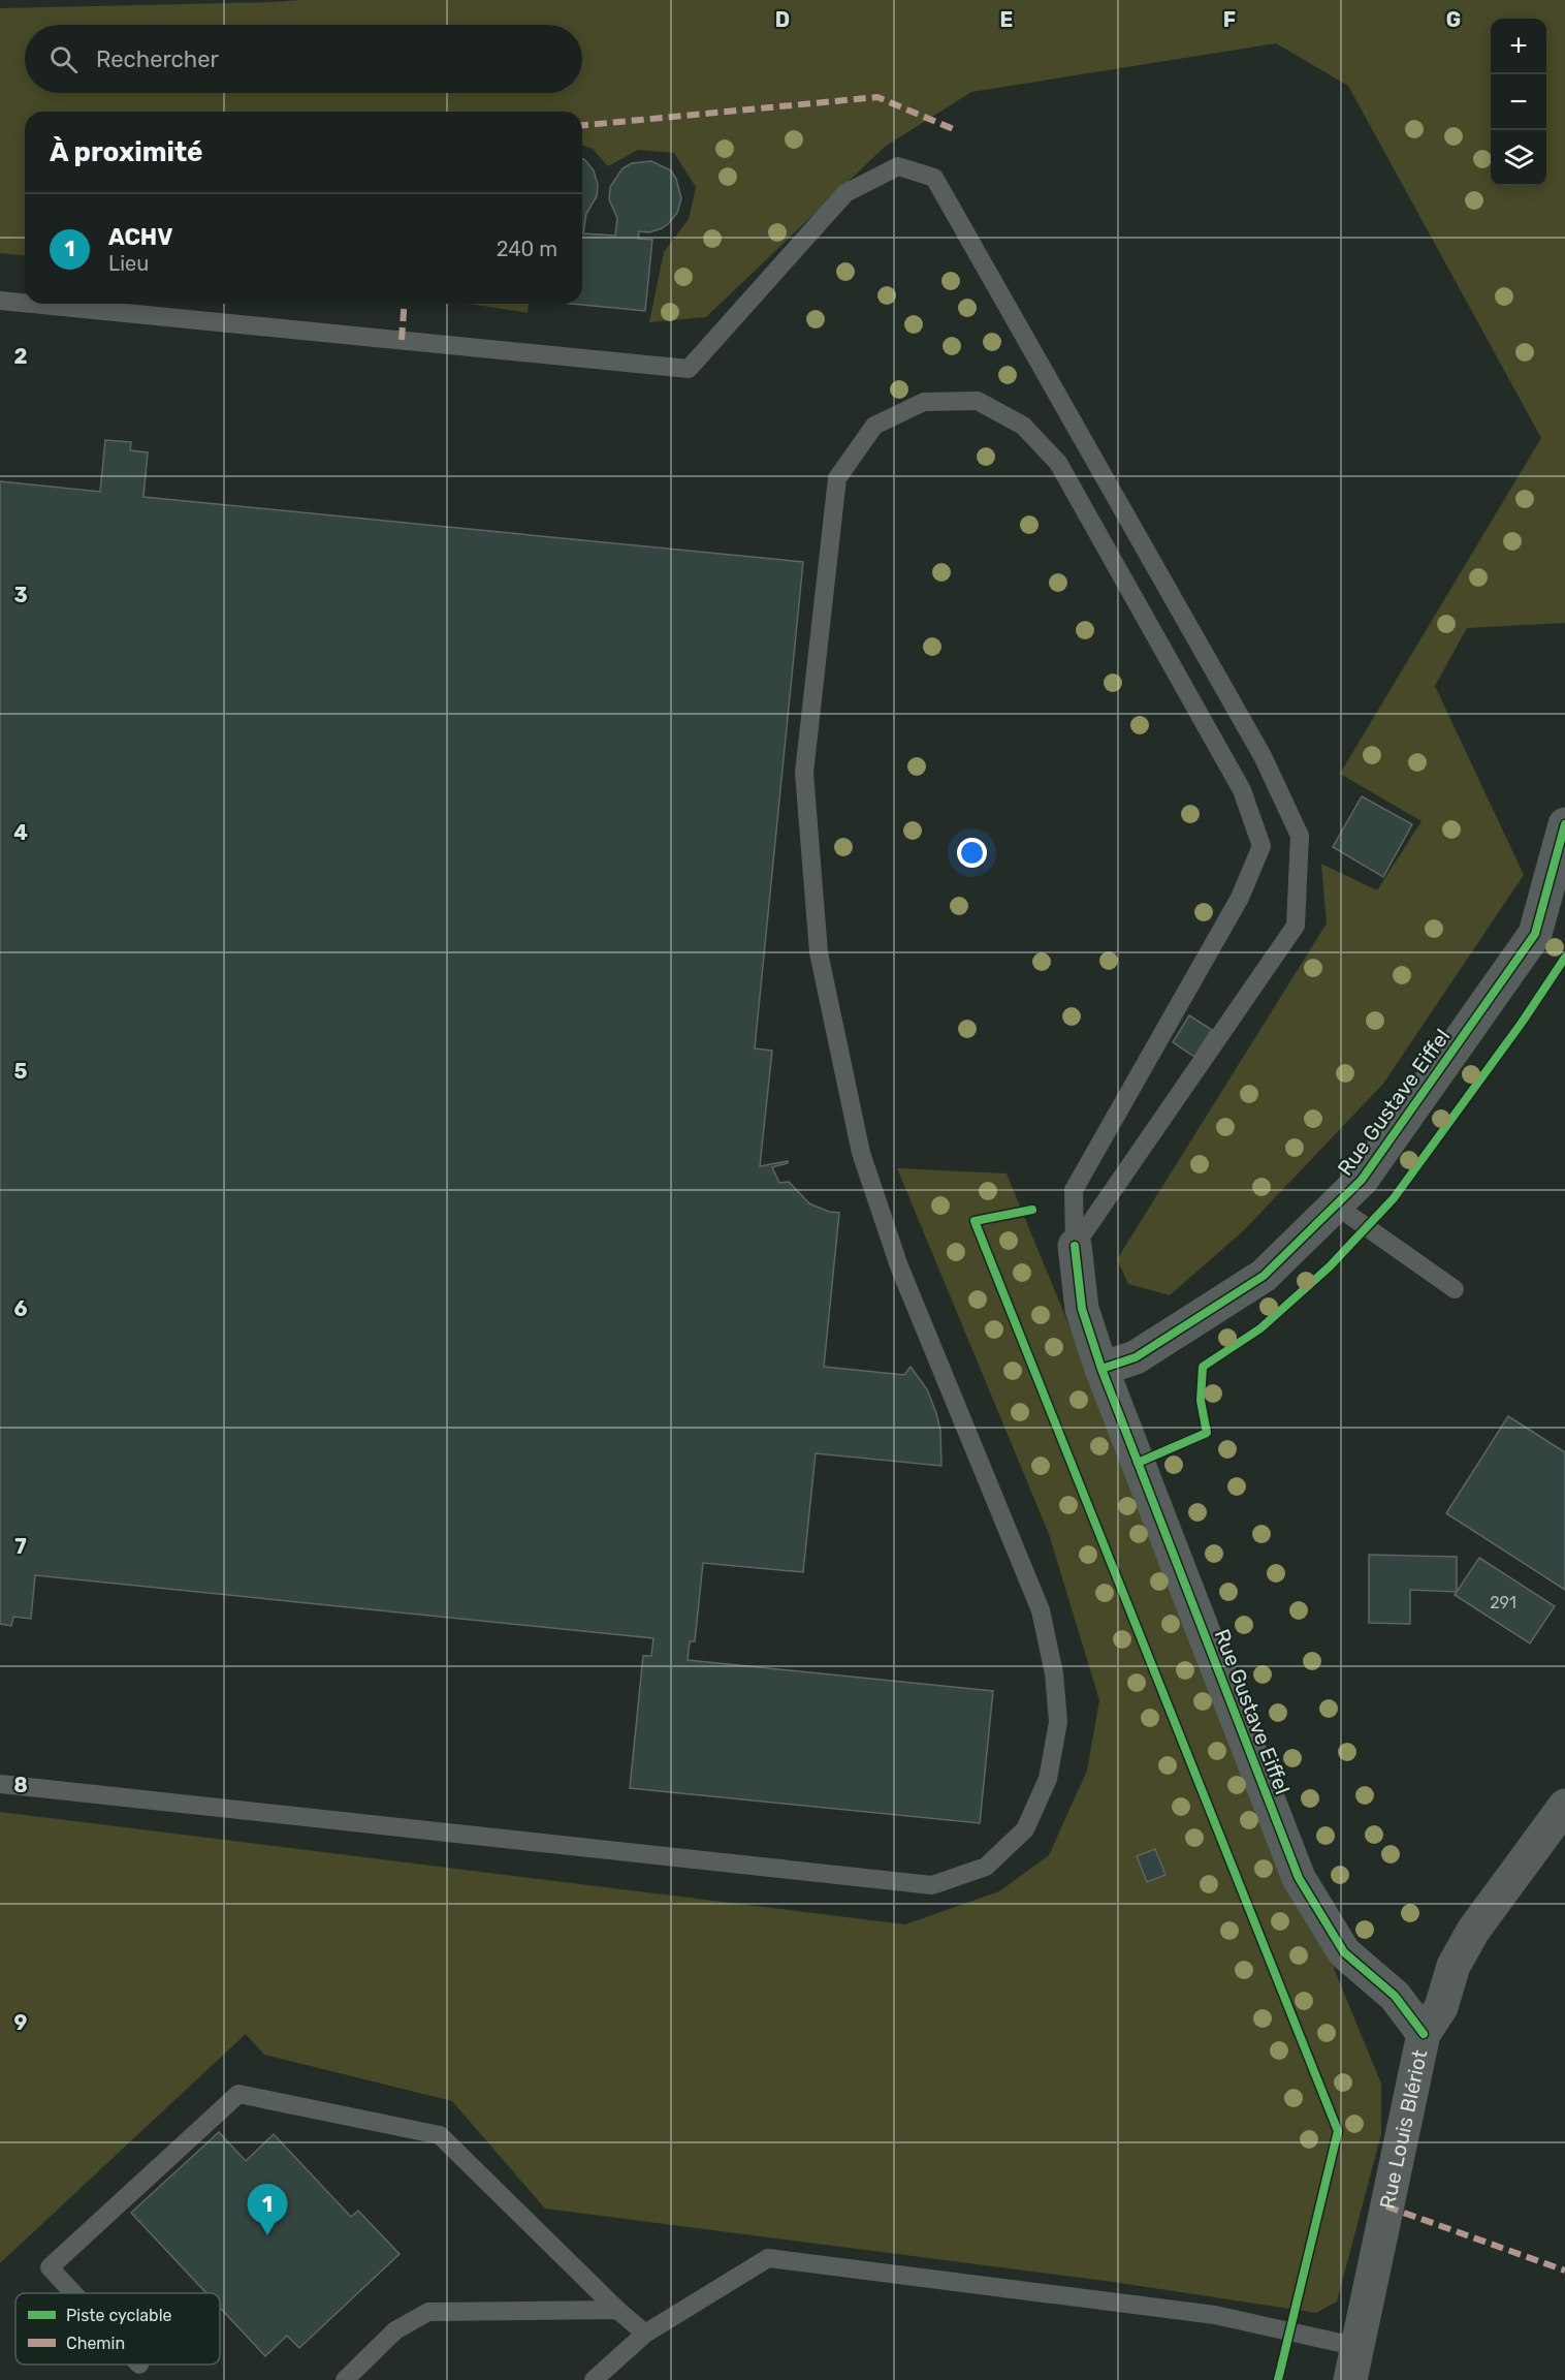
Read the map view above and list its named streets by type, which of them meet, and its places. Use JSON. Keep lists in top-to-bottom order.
{
  "streets": {
    "street": ["Rue Gustave Eiffel", "Rue Louis Blériot"]
  },
  "crossings": [
    ["Rue Gustave Eiffel", "Rue Louis Blériot"]
  ],
  "house_numbers": ["291"],
  "legend": ["Piste cyclable", "Chemin"],
  "page": {
    "map_buttons": ["+", "−"],
    "search": "Rechercher",
    "heading": "À proximité",
    "list": [
      {
        "mark": "1",
        "name": "ACHV",
        "note": "Lieu",
        "value": "240 m"
      }
    ],
    "pins": "1"
  },
  "grid": {
    "columns": [
      "D",
      "E",
      "F",
      "G"
    ],
    "rows": [
      "2",
      "3",
      "4",
      "5",
      "6",
      "7",
      "8",
      "9"
    ]
  }
}
